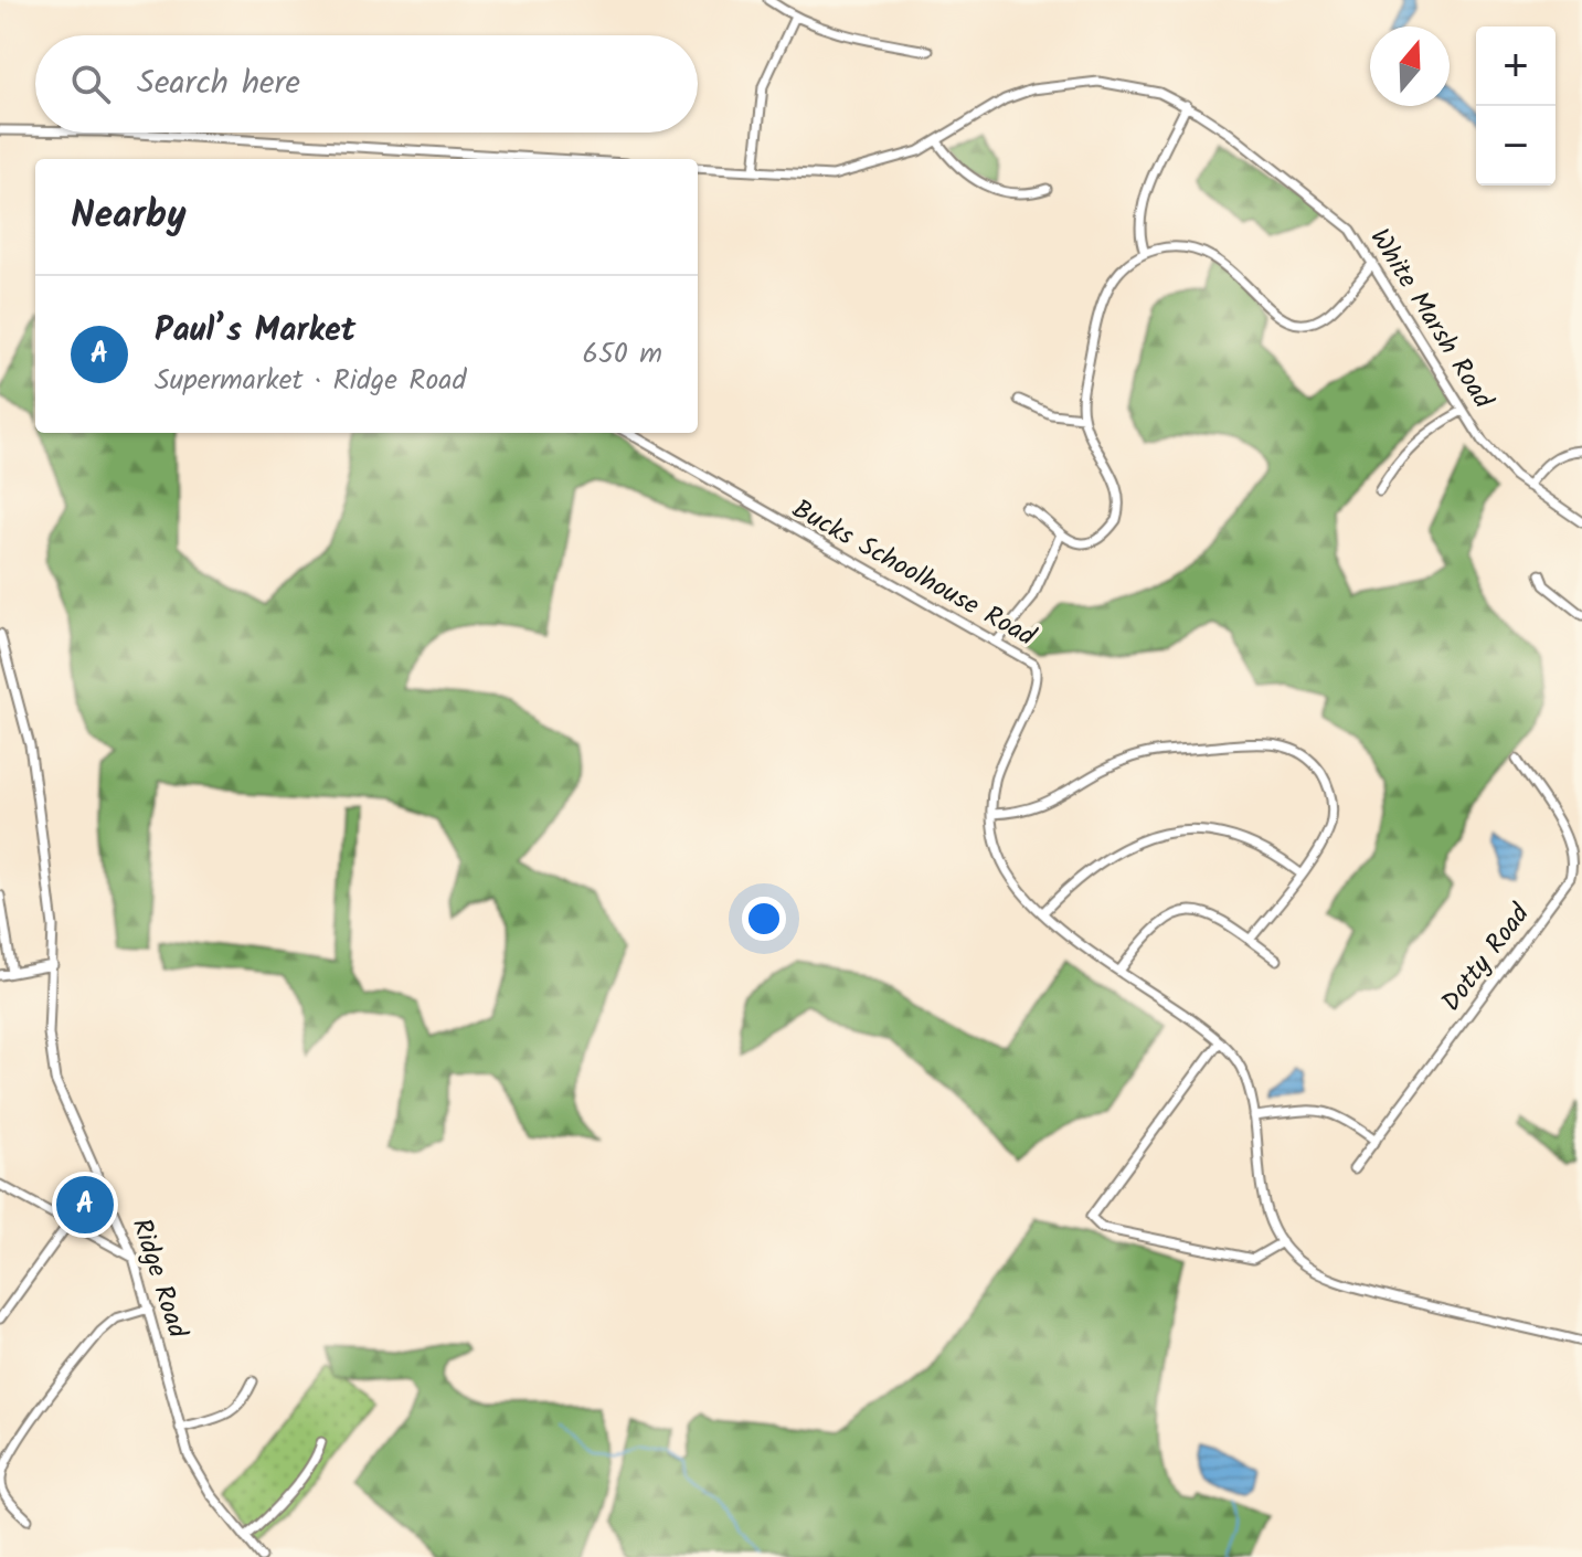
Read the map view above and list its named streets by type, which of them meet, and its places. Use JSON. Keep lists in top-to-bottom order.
{
  "streets": {
    "street": [
      "White Marsh Road",
      "Bucks Schoolhouse Road",
      "Dotty Road",
      "Ridge Road"
    ]
  },
  "north": "top",
  "page": {
    "map_buttons": ["+", "−"],
    "search": "Search here",
    "heading": "Nearby",
    "list": [
      {
        "mark": "A",
        "name": "Paul’s Market",
        "note": "Supermarket · Ridge Road",
        "value": "650 m"
      }
    ],
    "pins": "A"
  }
}
